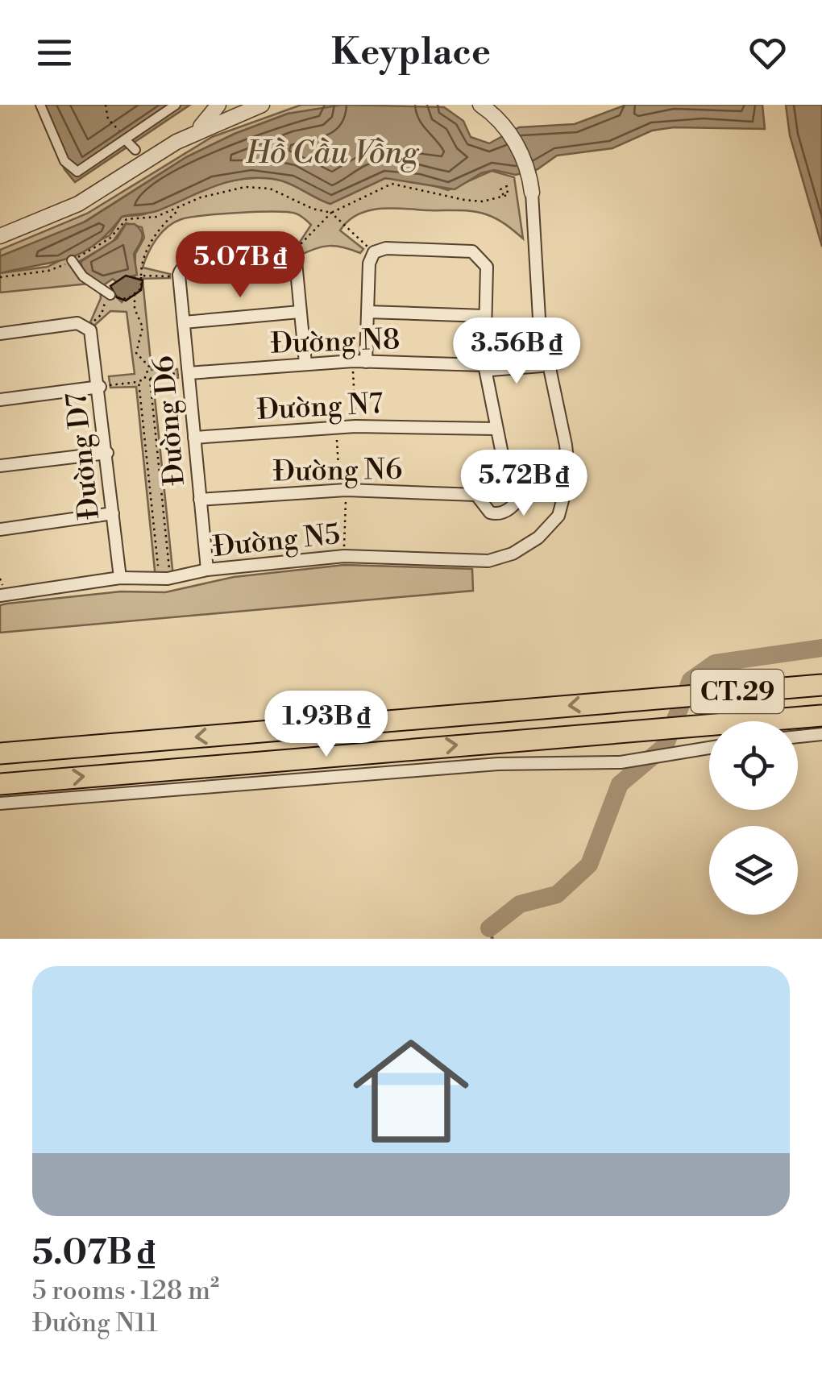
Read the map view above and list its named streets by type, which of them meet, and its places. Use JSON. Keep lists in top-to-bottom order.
{
  "streets": {
    "highway": ["CT.29"],
    "street": [
      "Đường N8",
      "Đường N7",
      "Đường D6",
      "Đường D7",
      "Đường N6",
      "Đường N5"
    ]
  },
  "crossings": [
    ["Đường N8", "Đường D6"],
    ["Đường N8", "Đường N5"],
    ["Đường N7", "Đường D6"],
    ["Đường D6", "Đường N6"],
    ["Đường D6", "Đường N5"],
    ["Đường D7", "Đường N5"]
  ],
  "water": ["Hồ Cầu Vồng"],
  "page": {
    "header": "Keyplace",
    "price": [
      "5.07B ₫",
      "3.56B ₫",
      "5.72B ₫",
      "1.93B ₫"
    ],
    "list": [
      {
        "name": "5.07B ₫",
        "note": "5 rooms · 128 m² · Đường N11"
      }
    ]
  }
}
